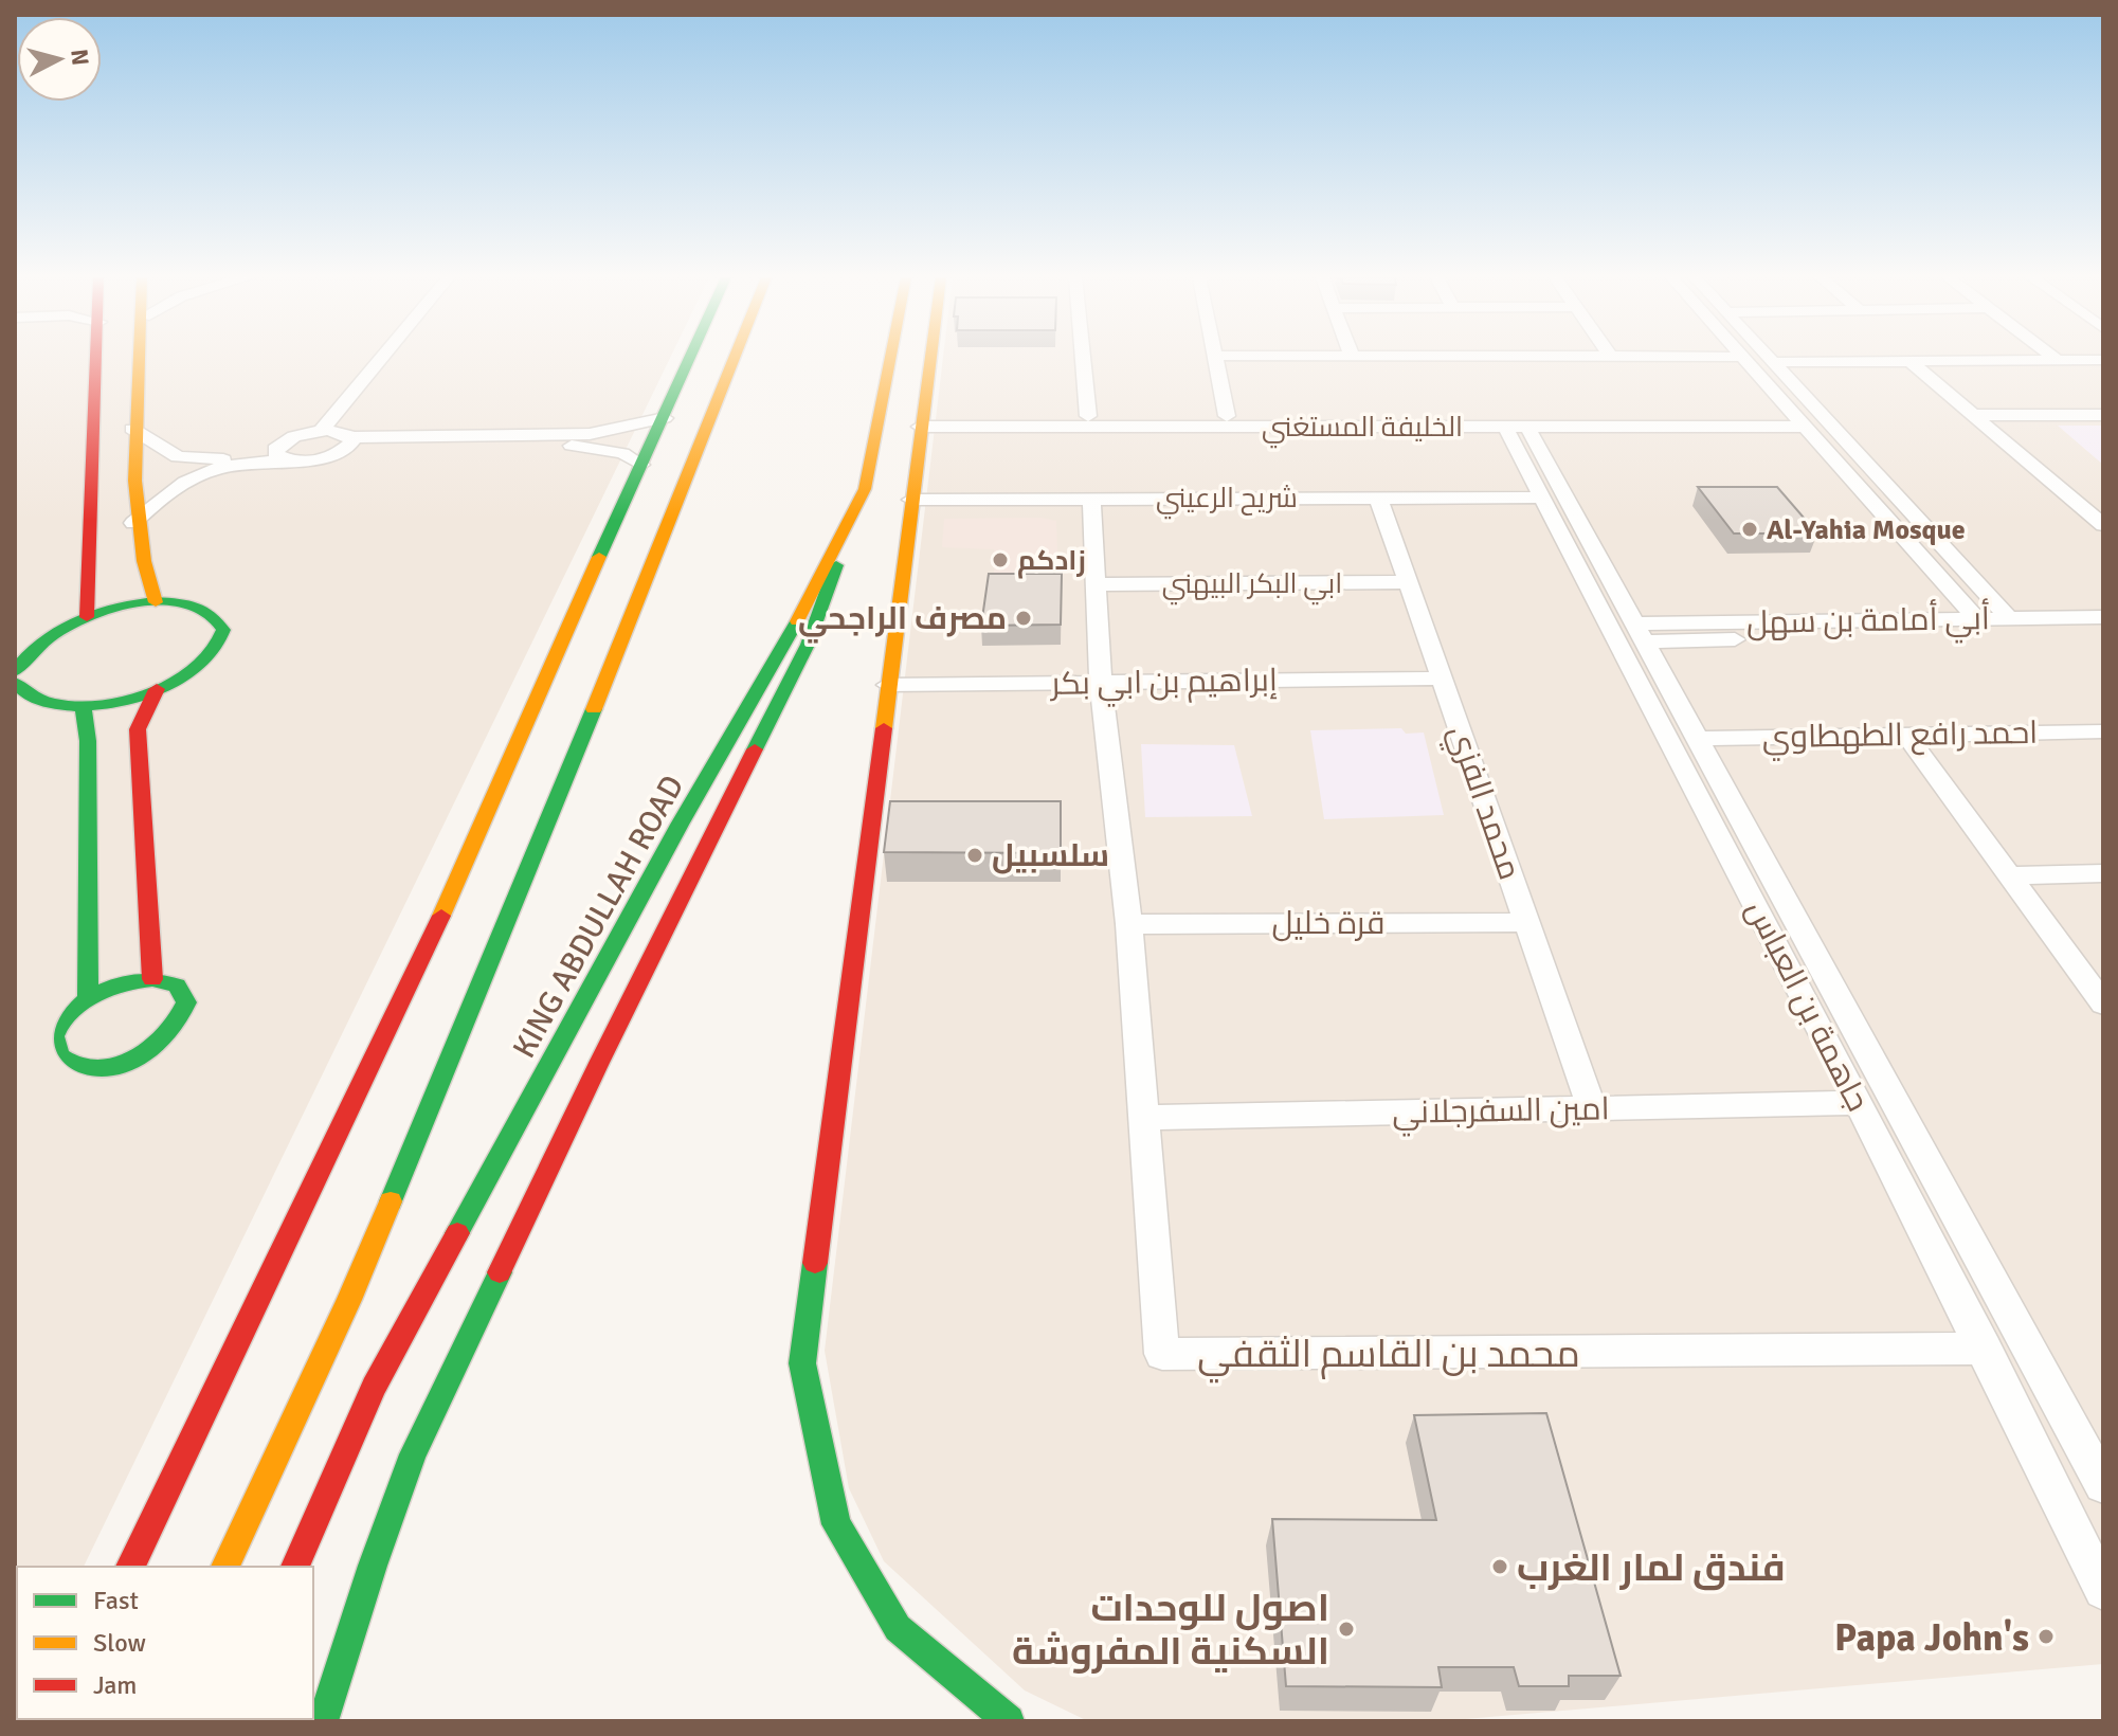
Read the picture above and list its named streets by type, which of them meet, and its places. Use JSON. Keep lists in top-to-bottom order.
{
  "streets": {
    "main road": ["KING ABDULLAH ROAD"],
    "street": [
      "الخليفة المستغني",
      "شريح الرعيني",
      "ابي البكر البيهني",
      "أبي أمامة بن سهل",
      "إبراهيم بن ابي بكر",
      "احمد رافع الطهطاوي",
      "محمد الفزي",
      "قرة خليل",
      "جاهمة بن العباس",
      "امين السفرجلاني",
      "محمد بن القاسم الثقفي"
    ]
  },
  "crossings": [
    ["الخليفة المستغني", "جاهمة بن العباس"],
    ["شريح الرعيني", "محمد الفزي"],
    ["شريح الرعيني", "جاهمة بن العباس"],
    ["شريح الرعيني", "محمد بن القاسم الثقفي"],
    ["ابي البكر البيهني", "محمد الفزي"],
    ["ابي البكر البيهني", "محمد بن القاسم الثقفي"],
    ["أبي أمامة بن سهل", "جاهمة بن العباس"],
    ["إبراهيم بن ابي بكر", "محمد الفزي"],
    ["إبراهيم بن ابي بكر", "محمد بن القاسم الثقفي"],
    ["احمد رافع الطهطاوي", "جاهمة بن العباس"],
    ["محمد الفزي", "قرة خليل"],
    ["محمد الفزي", "امين السفرجلاني"],
    ["قرة خليل", "محمد بن القاسم الثقفي"],
    ["جاهمة بن العباس", "امين السفرجلاني"],
    ["جاهمة بن العباس", "محمد بن القاسم الثقفي"],
    ["امين السفرجلاني", "محمد بن القاسم الثقفي"]
  ],
  "places": [
    "Al-Yahia Mosque",
    "زادكم",
    "مصرف الراجحي",
    "سلسبيل",
    "فندق لمار الغرب",
    "اصول للوحدات السكنية المفروشة",
    "Papa John's"
  ],
  "legend": ["Fast", "Slow", "Jam"],
  "north": "right"
}
